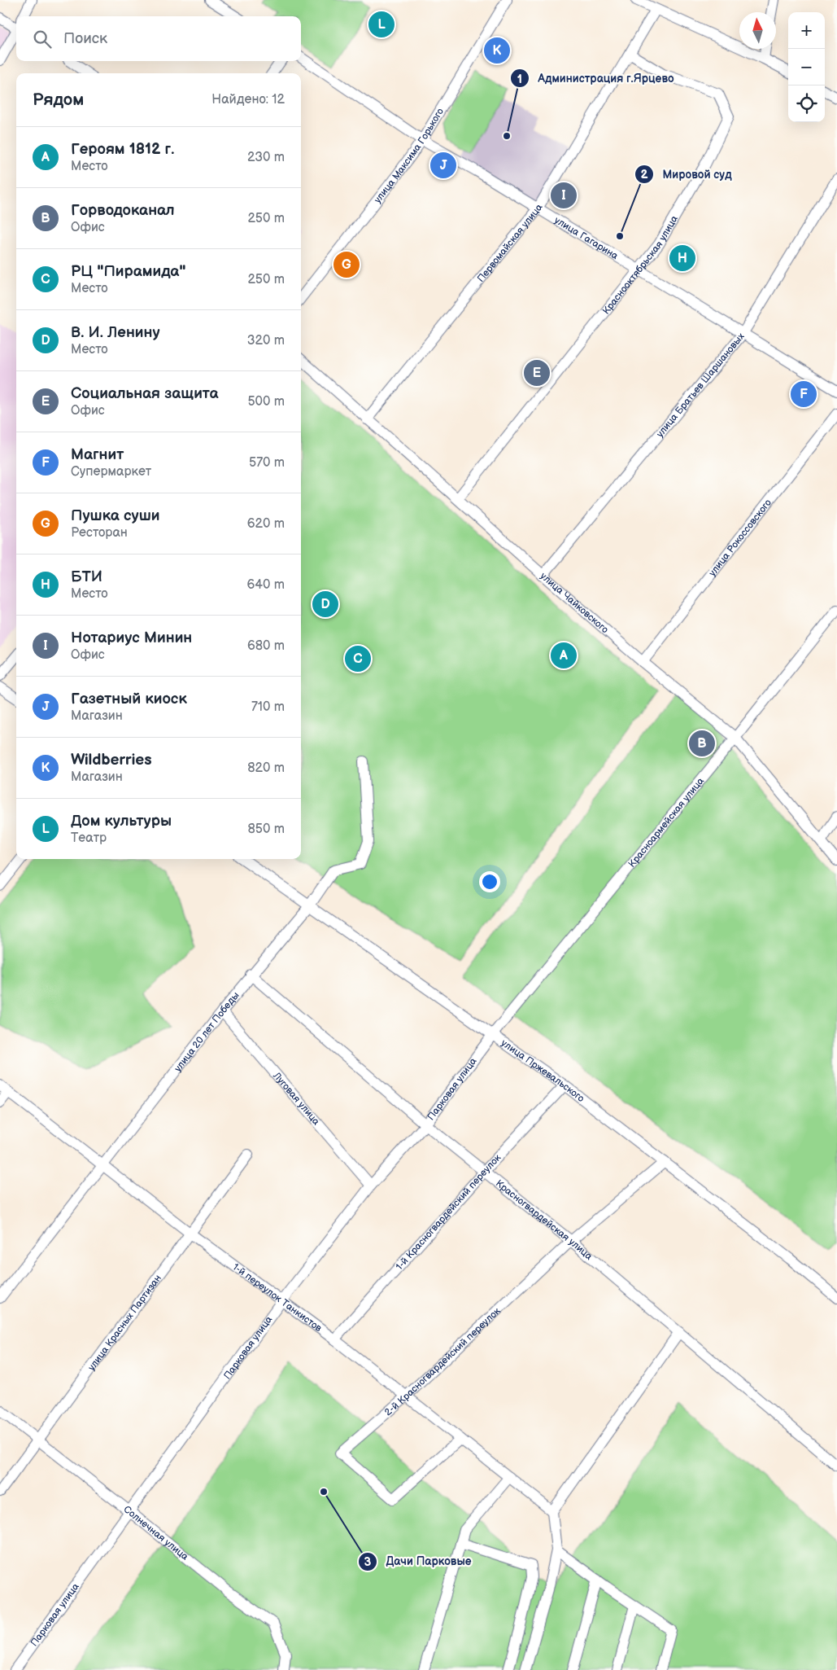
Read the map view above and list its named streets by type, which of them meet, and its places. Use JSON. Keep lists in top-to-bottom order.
{
  "streets": {
    "street": [
      "улица Максима Горького",
      "улица Гагарина",
      "Первомайская улица",
      "Краснооктябрьская улица",
      "улица Братьев Шаршановых",
      "улица Рокоссовского",
      "улица Чайковского",
      "Красноармейская улица",
      "улица 20 лет Победы",
      "улица Пржевальского",
      "Парковая улица",
      "Луговая улица",
      "1-й Красногвардейский переулок",
      "Красногвардейская улица",
      "1-й переулок Танкистов",
      "улица Красных Партизан",
      "2-й Красногвардейский переулок",
      "Солнечная улица"
    ]
  },
  "crossings": [
    ["улица Максима Горького", "улица Гагарина"],
    ["улица Гагарина", "Первомайская улица"],
    ["улица Гагарина", "Краснооктябрьская улица"],
    ["улица Гагарина", "улица Братьев Шаршановых"],
    ["Первомайская улица", "Краснооктябрьская улица"],
    ["Первомайская улица", "улица Чайковского"],
    ["Краснооктябрьская улица", "улица Чайковского"],
    ["улица Братьев Шаршановых", "улица Чайковского"],
    ["улица Рокоссовского", "улица Чайковского"],
    ["улица Чайковского", "Красноармейская улица"],
    ["Красноармейская улица", "улица Пржевальского"],
    ["Красноармейская улица", "Парковая улица"],
    ["улица 20 лет Победы", "улица Пржевальского"],
    ["улица 20 лет Победы", "Луговая улица"],
    ["улица 20 лет Победы", "Красногвардейская улица"],
    ["улица 20 лет Победы", "1-й переулок Танкистов"],
    ["улица Пржевальского", "Парковая улица"],
    ["улица Пржевальского", "1-й Красногвардейский переулок"],
    ["улица Пржевальского", "2-й Красногвардейский переулок"],
    ["Парковая улица", "Луговая улица"],
    ["Парковая улица", "Красногвардейская улица"],
    ["Парковая улица", "1-й переулок Танкистов"],
    ["Парковая улица", "Солнечная улица"],
    ["1-й Красногвардейский переулок", "Красногвардейская улица"],
    ["1-й Красногвардейский переулок", "1-й переулок Танкистов"],
    ["Красногвардейская улица", "2-й Красногвардейский переулок"],
    ["1-й переулок Танкистов", "улица Красных Партизан"],
    ["1-й переулок Танкистов", "2-й Красногвардейский переулок"],
    ["улица Красных Партизан", "Солнечная улица"]
  ],
  "places": ["Администрация г.Ярцево", "Мировой суд", "Дачи Парковые"],
  "north": "top",
  "page": {
    "pins": [
      "L",
      "K",
      "J",
      "I",
      "H",
      "G",
      "E",
      "F",
      "D",
      "A",
      "C",
      "B"
    ],
    "map_buttons": ["+", "−"],
    "search": "Поиск",
    "heading": ["Рядом", "Найдено: 12"],
    "list": [
      {
        "mark": "A",
        "name": "Героям 1812 г.",
        "note": "Место",
        "value": "230 m"
      },
      {
        "mark": "B",
        "name": "Горводоканал",
        "note": "Офис",
        "value": "250 m"
      },
      {
        "mark": "C",
        "name": "РЦ \"Пирамида\"",
        "note": "Место",
        "value": "250 m"
      },
      {
        "mark": "D",
        "name": "В. И. Ленину",
        "note": "Место",
        "value": "320 m"
      },
      {
        "mark": "E",
        "name": "Социальная защита",
        "note": "Офис",
        "value": "500 m"
      },
      {
        "mark": "F",
        "name": "Магнит",
        "note": "Супермаркет",
        "value": "570 m"
      },
      {
        "mark": "G",
        "name": "Пушка суши",
        "note": "Ресторан",
        "value": "620 m"
      },
      {
        "mark": "H",
        "name": "БТИ",
        "note": "Место",
        "value": "640 m"
      },
      {
        "mark": "I",
        "name": "Нотариус Минин",
        "note": "Офис",
        "value": "680 m"
      },
      {
        "mark": "J",
        "name": "Газетный киоск",
        "note": "Магазин",
        "value": "710 m"
      },
      {
        "mark": "K",
        "name": "Wildberries",
        "note": "Магазин",
        "value": "820 m"
      },
      {
        "mark": "L",
        "name": "Дом культуры",
        "note": "Театр",
        "value": "850 m"
      }
    ]
  }
}
